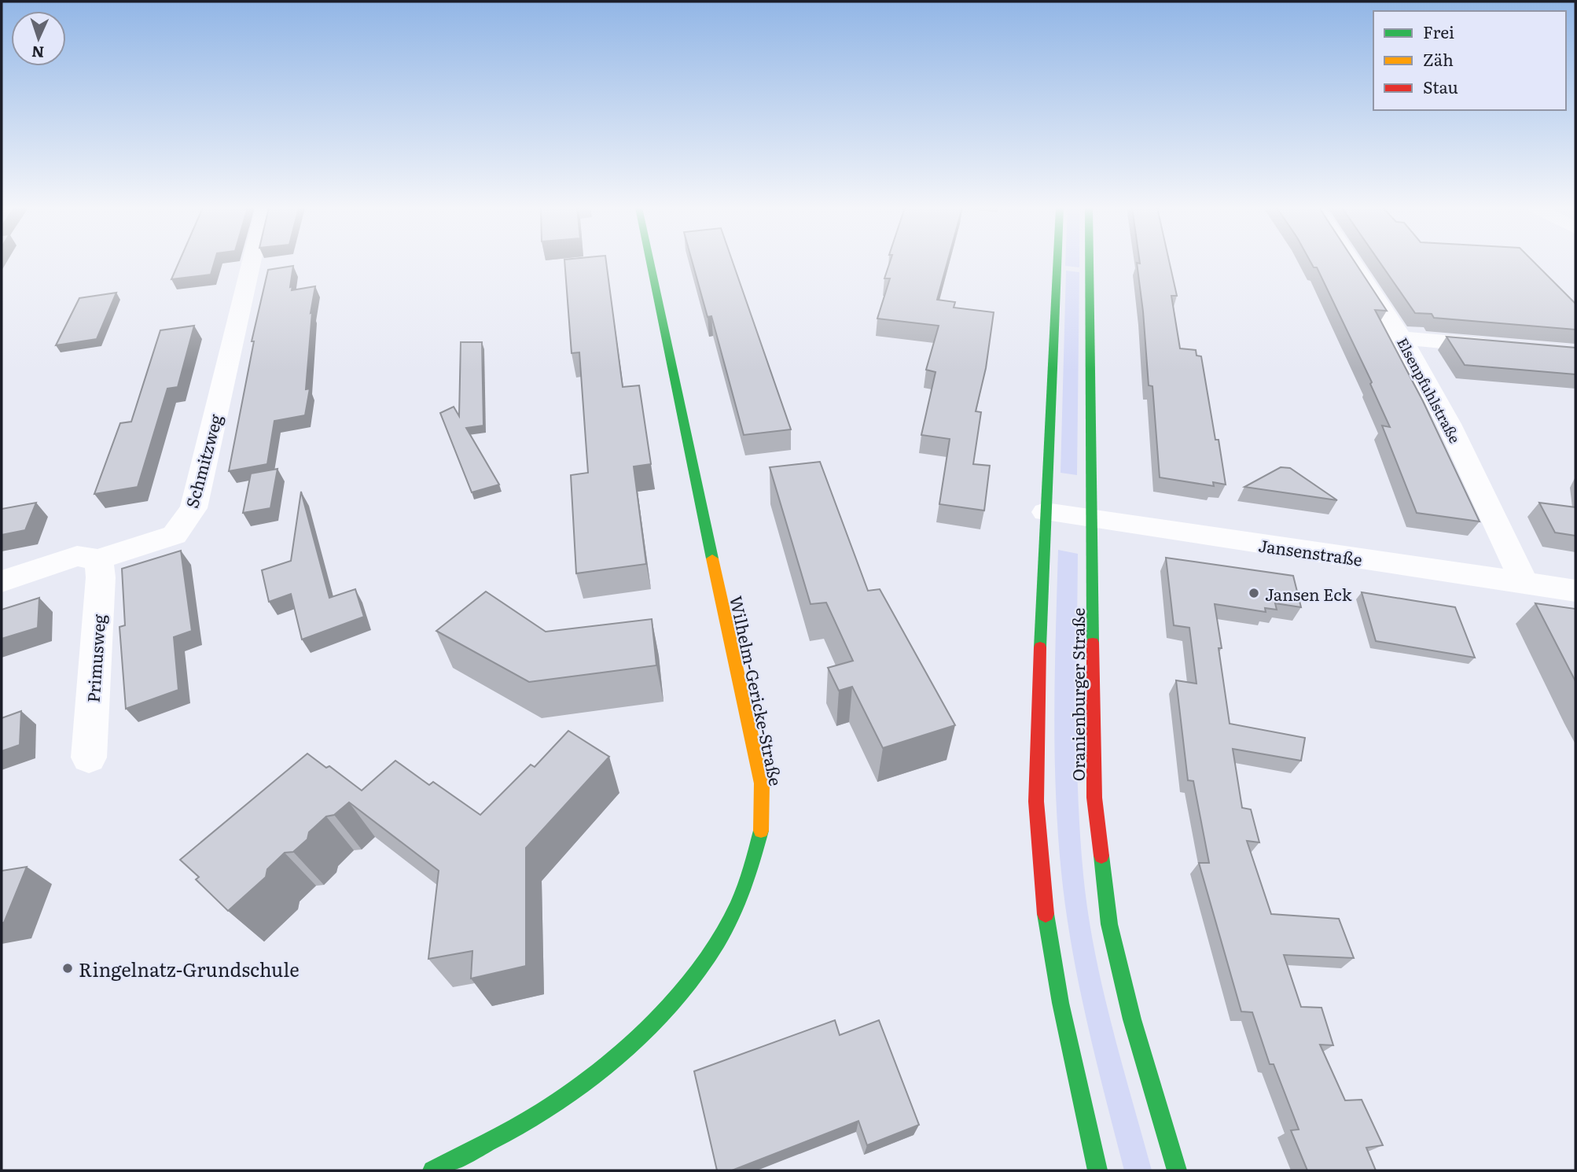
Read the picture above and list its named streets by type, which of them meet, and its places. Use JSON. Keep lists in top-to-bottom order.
{
  "streets": {
    "main road": ["Wilhelm-Gericke-Straße", "Oranienburger Straße"],
    "street": [
      "Elsenpfuhlstraße",
      "Schmitzweg",
      "Jansenstraße",
      "Primusweg"
    ]
  },
  "crossings": [
    ["Elsenpfuhlstraße", "Jansenstraße"],
    ["Schmitzweg", "Primusweg"],
    ["Jansenstraße", "Oranienburger Straße"]
  ],
  "places": ["Jansen Eck", "Ringelnatz-Grundschule"],
  "legend": ["Frei", "Zäh", "Stau"],
  "north": "bottom"
}
